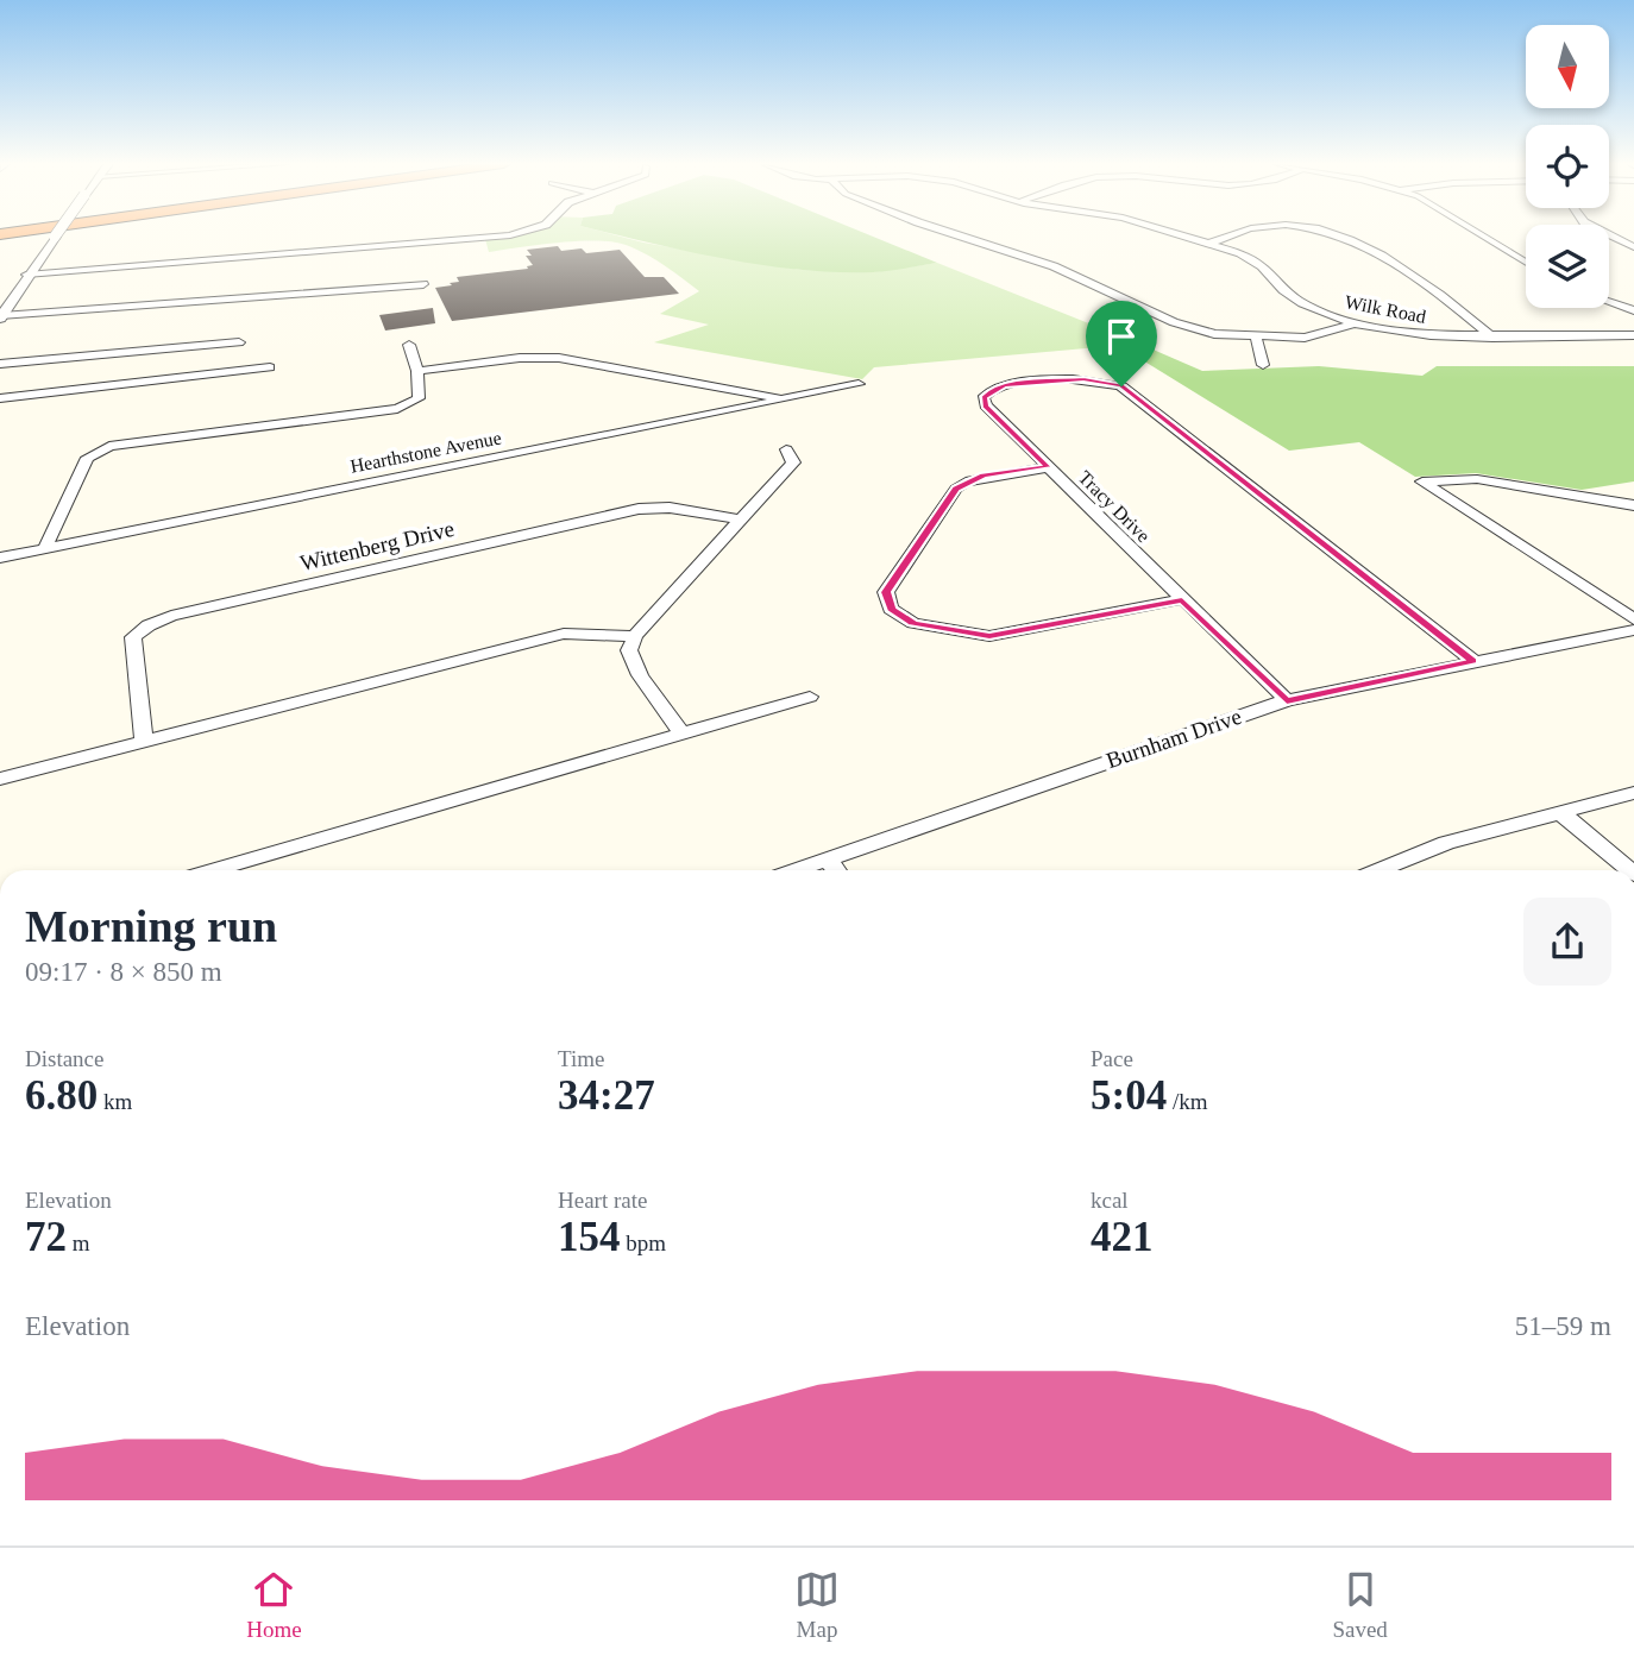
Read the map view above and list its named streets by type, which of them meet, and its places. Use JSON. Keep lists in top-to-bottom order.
{
  "streets": {
    "street": [
      "Wilk Road",
      "Hearthstone Avenue",
      "Tracy Drive",
      "Wittenberg Drive",
      "Burnham Drive"
    ]
  },
  "crossings": [
    ["Tracy Drive", "Burnham Drive"]
  ],
  "north": "bottom",
  "page": {
    "heading": ["Morning run", "09:17 · 8 × 850 m"],
    "stats": [
      ["Distance", "6.80 km"],
      ["Time", "34:27"],
      ["Pace", "5:04 /km"],
      ["Elevation", "72 m"],
      ["Heart rate", "154 bpm"],
      ["kcal", "421"]
    ],
    "chart": ["Elevation", "51–59 m"],
    "tabs": ["Home", "Map", "Saved"]
  }
}
